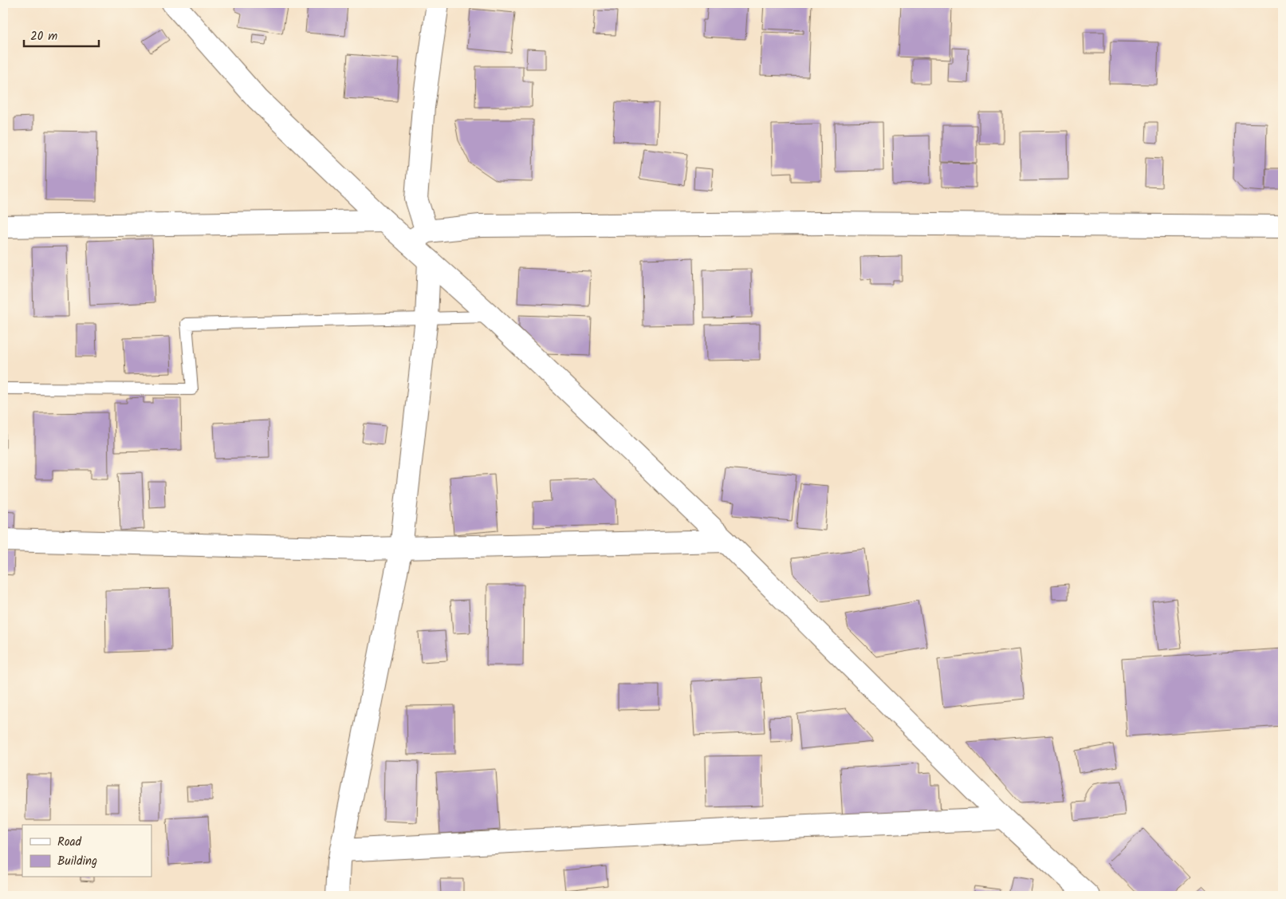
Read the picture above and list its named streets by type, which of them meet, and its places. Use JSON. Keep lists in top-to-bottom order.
{
  "legend": ["Road", "Building"],
  "scale_bar": "20 m"
}
